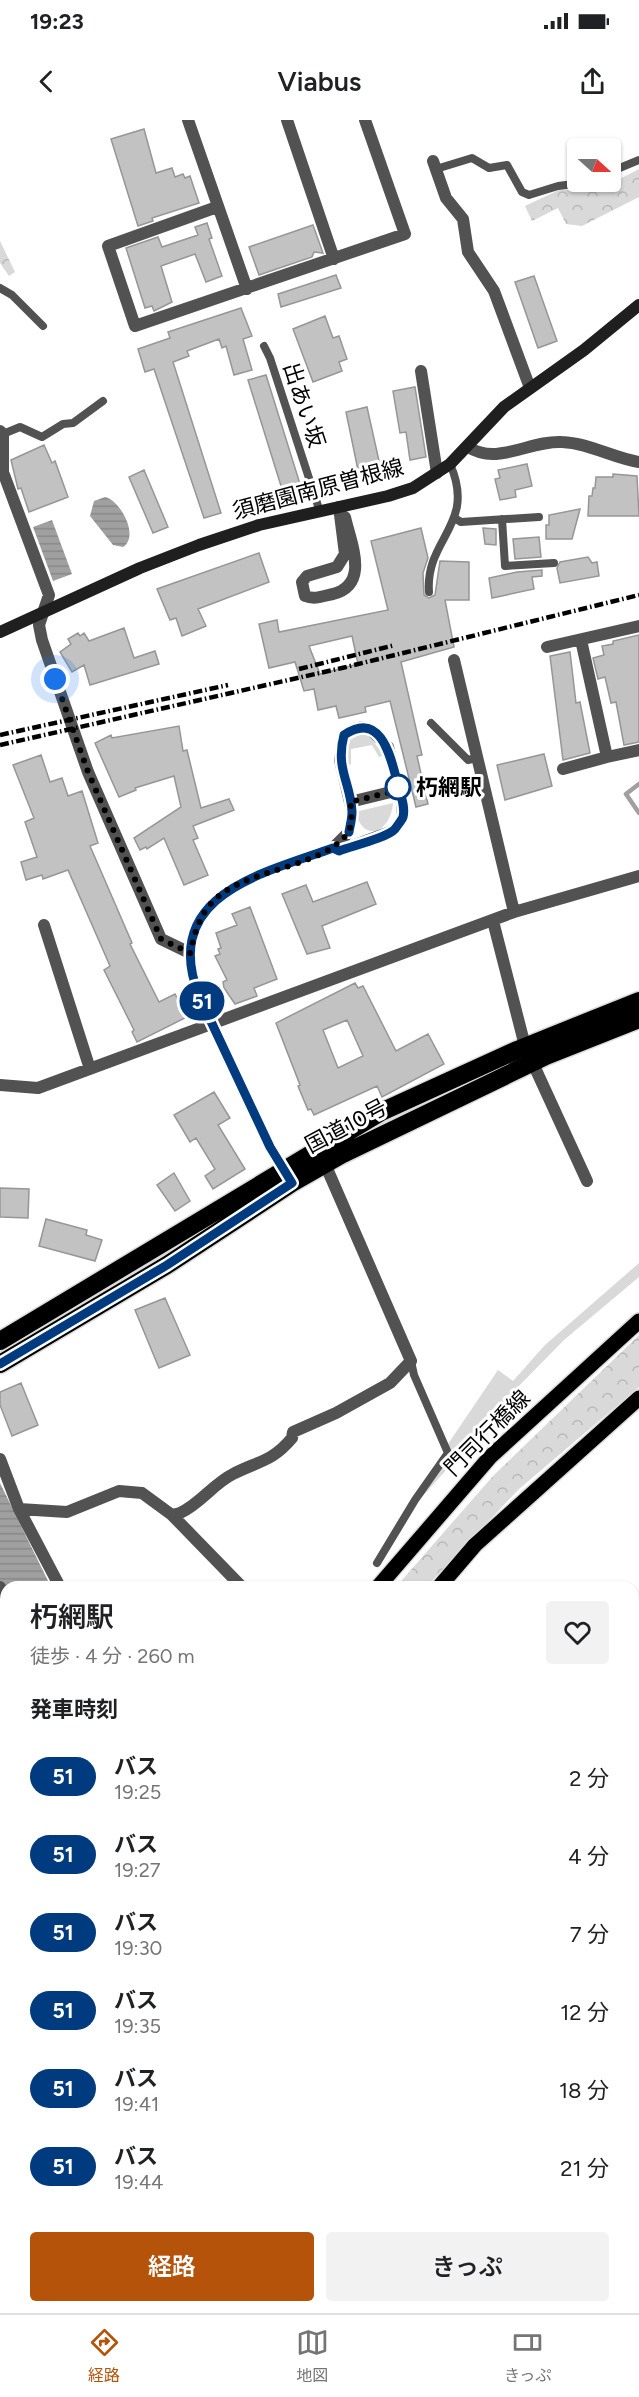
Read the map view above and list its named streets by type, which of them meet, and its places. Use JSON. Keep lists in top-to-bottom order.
{
  "streets": {
    "highway": ["国道10号"],
    "main road": ["須磨園南原曽根線", "門司行橋線"],
    "lane": ["出あい坂"]
  },
  "crossings": [
    ["出あい坂", "須磨園南原曽根線"]
  ],
  "places": ["朽網駅"],
  "lines": ["bus line 51"],
  "north": "right",
  "page": {
    "status": "19:23",
    "header": "Viabus",
    "on_map": "51",
    "heading": [
      ["朽網駅", "徒歩 · 4 分 · 260 m"],
      "発車時刻"
    ],
    "list": [
      {
        "mark": "51",
        "name": "バス",
        "note": "19:25",
        "value": "2 分"
      },
      {
        "mark": "51",
        "name": "バス",
        "note": "19:27",
        "value": "4 分"
      },
      {
        "mark": "51",
        "name": "バス",
        "note": "19:30",
        "value": "7 分"
      },
      {
        "mark": "51",
        "name": "バス",
        "note": "19:35",
        "value": "12 分"
      },
      {
        "mark": "51",
        "name": "バス",
        "note": "19:41",
        "value": "18 分"
      },
      {
        "mark": "51",
        "name": "バス",
        "note": "19:44",
        "value": "21 分"
      }
    ],
    "buttons": ["経路", "きっぷ"],
    "tabs": ["経路", "地図", "きっぷ"]
  }
}
